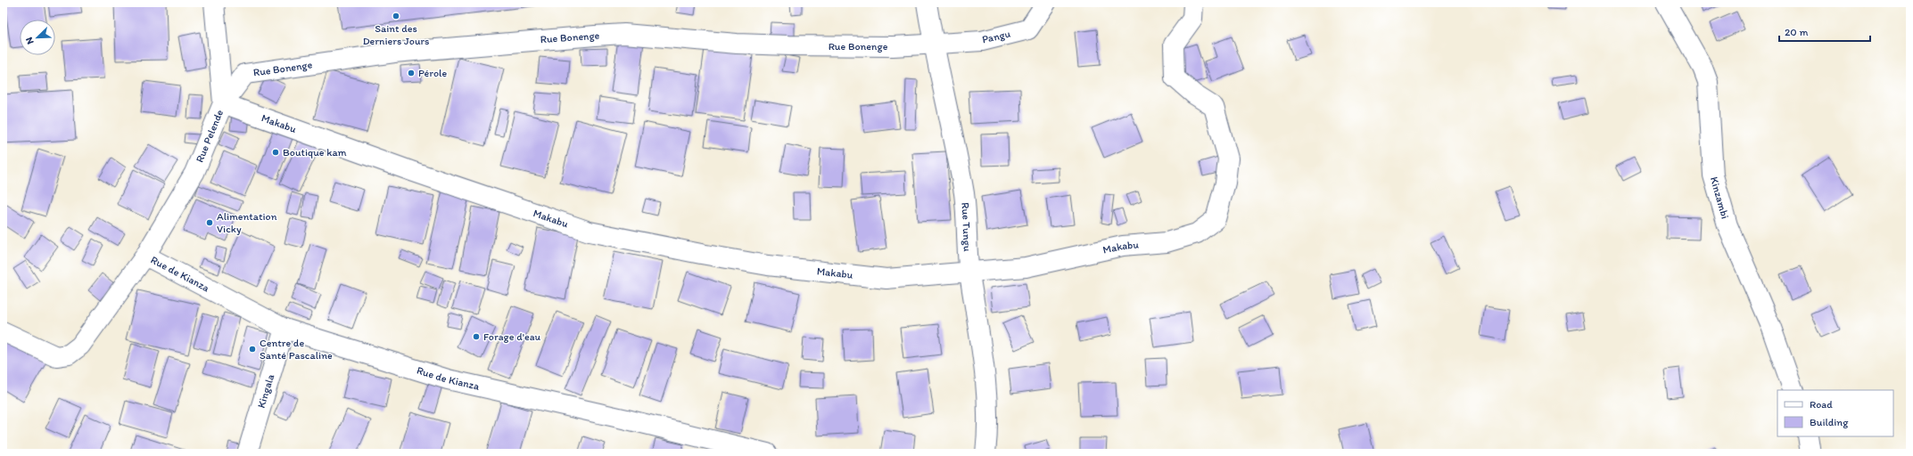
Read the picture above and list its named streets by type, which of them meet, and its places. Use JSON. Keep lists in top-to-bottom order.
{
  "streets": {
    "street": [
      "Pangu",
      "Rue Bonenge",
      "Makabu",
      "Rue Pelende",
      "Kinzambi",
      "Rue Tungu",
      "Rue de Kianza",
      "Kingala"
    ]
  },
  "crossings": [
    ["Pangu", "Rue Bonenge"],
    ["Pangu", "Rue Tungu"],
    ["Rue Bonenge", "Makabu"],
    ["Rue Bonenge", "Rue Pelende"],
    ["Rue Bonenge", "Rue Tungu"],
    ["Makabu", "Rue Pelende"],
    ["Makabu", "Rue Tungu"],
    ["Rue Pelende", "Rue de Kianza"],
    ["Rue de Kianza", "Kingala"]
  ],
  "places": [
    "Saint des Derniers Jours",
    "Pérole",
    "Boutique kam",
    "Alimentation Vicky",
    "Forage d'eau",
    "Centre de Santé Pascaline"
  ],
  "legend": ["Road", "Building"],
  "scale_bar": "20 m",
  "north": "bottom left"
}
